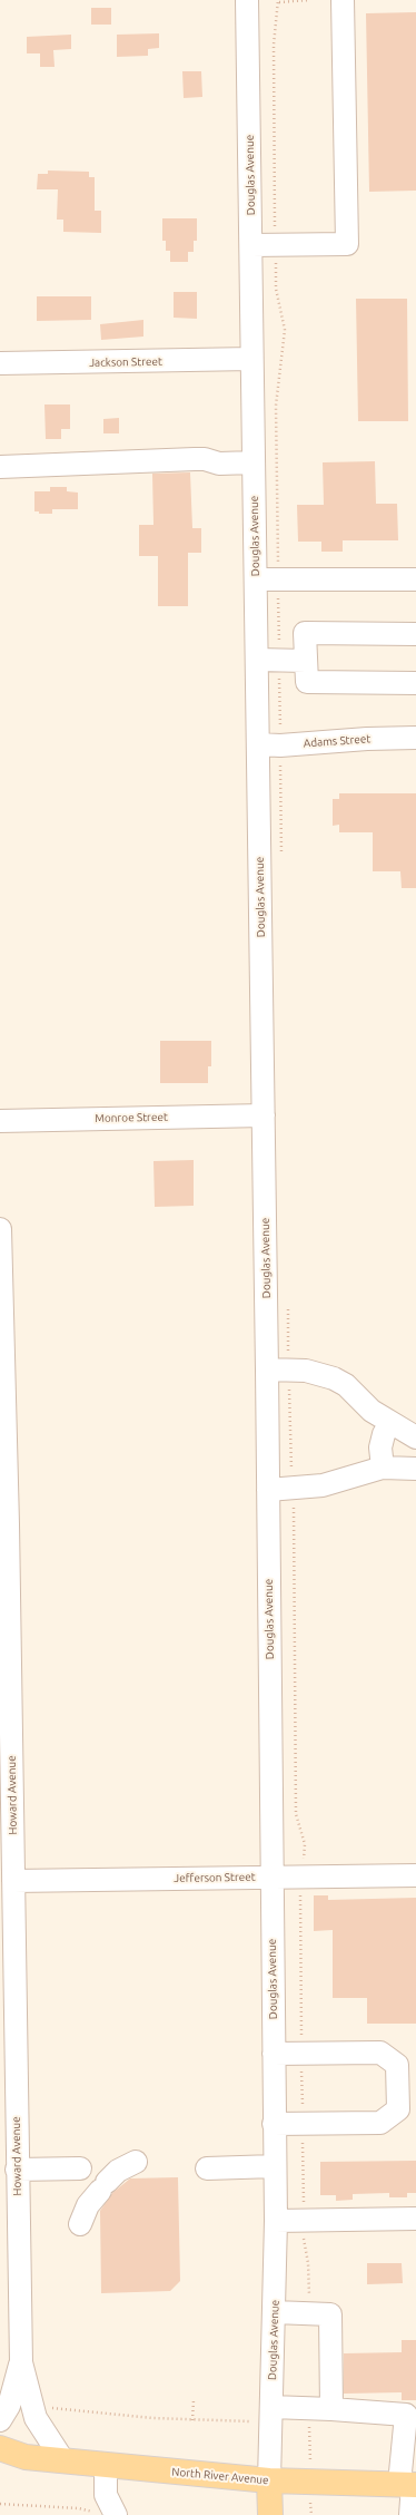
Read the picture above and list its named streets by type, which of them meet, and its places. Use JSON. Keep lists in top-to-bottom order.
{
  "streets": {
    "main road": ["Douglas Avenue", "North River Avenue"],
    "street": [
      "Jackson Street",
      "Adams Street",
      "Monroe Street",
      "Howard Avenue",
      "Jefferson Street"
    ]
  },
  "crossings": [
    ["Douglas Avenue", "Jackson Street"],
    ["Douglas Avenue", "Adams Street"],
    ["Douglas Avenue", "Monroe Street"],
    ["Douglas Avenue", "Jefferson Street"],
    ["Douglas Avenue", "North River Avenue"],
    ["Howard Avenue", "Jefferson Street"],
    ["Howard Avenue", "North River Avenue"]
  ]
}
